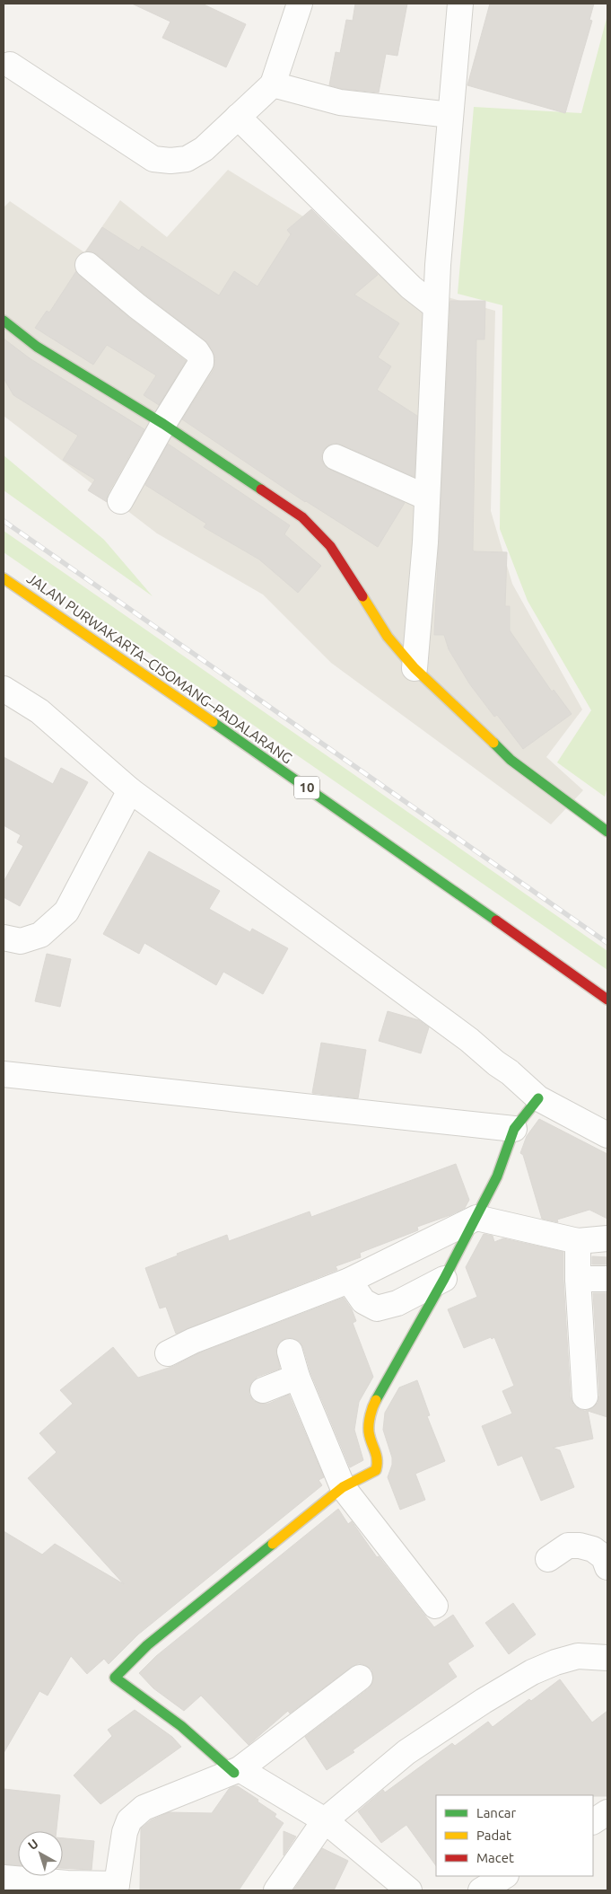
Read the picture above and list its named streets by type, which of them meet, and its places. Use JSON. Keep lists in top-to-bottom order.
{
  "streets": {
    "main road": ["JALAN PURWAKARTA–CISOMANG–PADALARANG", "10"]
  },
  "legend": ["Lancar", "Padat", "Macet"],
  "north": "top left"
}
